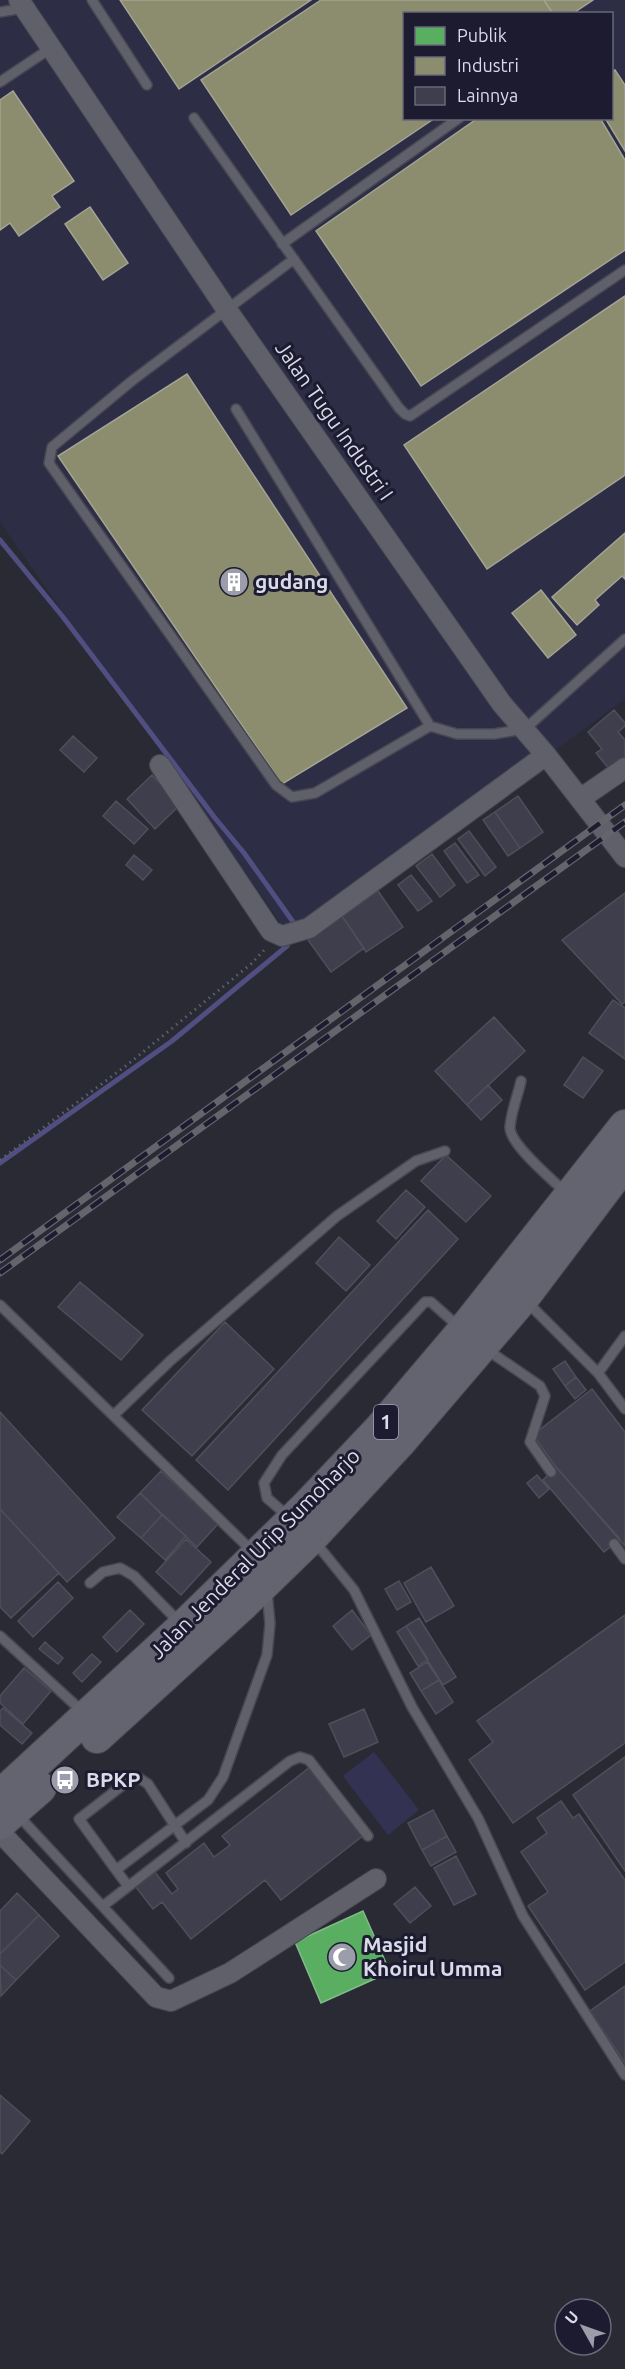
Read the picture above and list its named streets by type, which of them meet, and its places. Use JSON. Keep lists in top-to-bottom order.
{
  "streets": {
    "highway": ["1", "Jalan Jenderal Urip Sumoharjo"],
    "street": ["Jalan Tugu Industri I"]
  },
  "places": {
    "building": ["gudang"],
    "bus stop": ["BPKP"],
    "mosque": ["Masjid Khoirul Umma"]
  },
  "legend": ["Publik", "Industri", "Lainnya"],
  "north": "top left"
}
